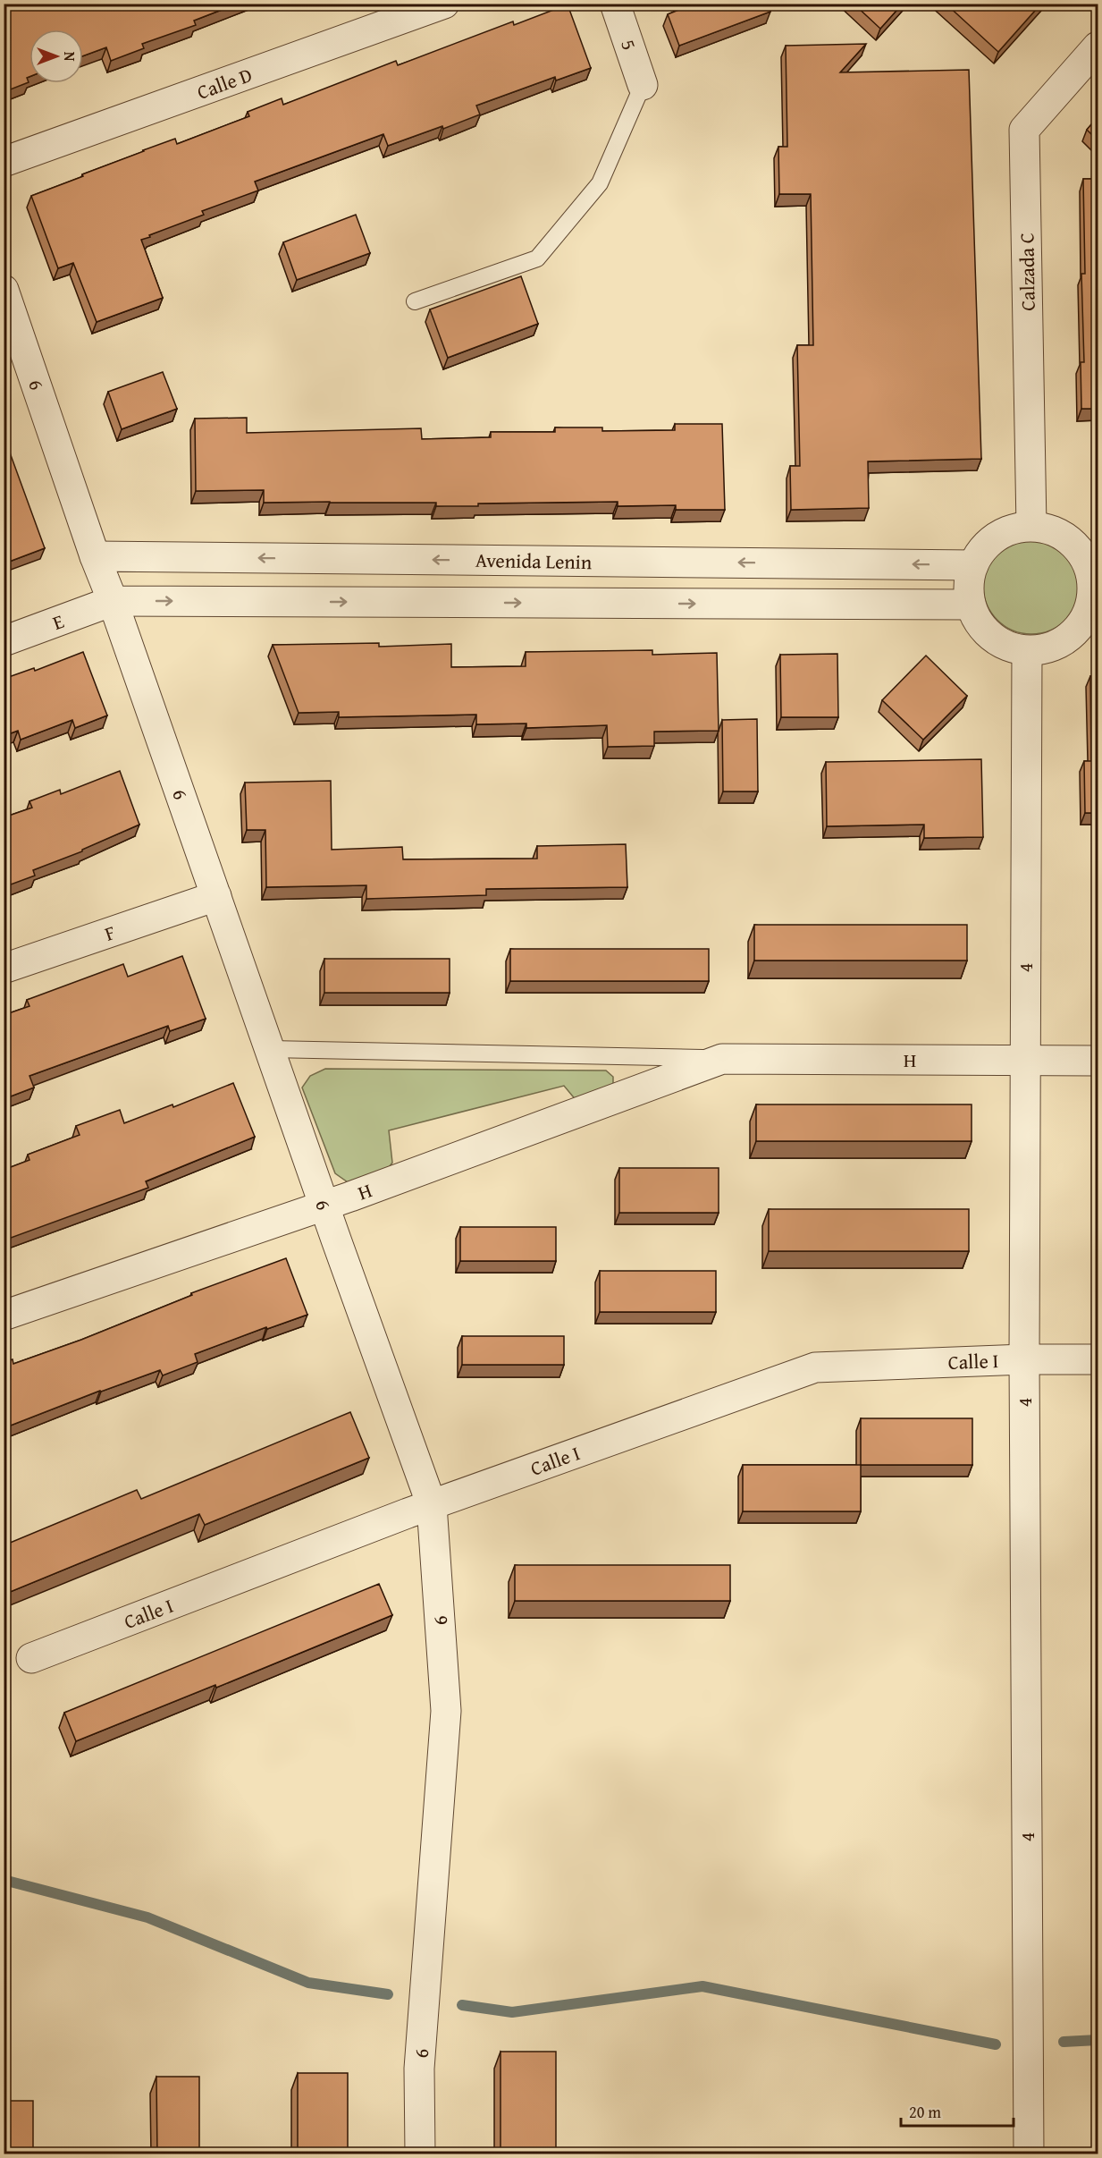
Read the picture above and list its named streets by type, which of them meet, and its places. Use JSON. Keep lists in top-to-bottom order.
{
  "streets": {
    "street": [
      "5",
      "Calle D",
      "Calzada C",
      "6",
      "Avenida Lenin",
      "E",
      "F",
      "4",
      "H",
      "Calle I"
    ]
  },
  "crossings": [
    ["Calzada C", "Avenida Lenin"],
    ["Calzada C", "4"],
    ["6", "Avenida Lenin"],
    ["6", "E"],
    ["6", "F"],
    ["6", "H"],
    ["6", "Calle I"],
    ["Avenida Lenin", "E"],
    ["Avenida Lenin", "4"],
    ["4", "H"],
    ["4", "Calle I"]
  ],
  "scale_bar": "20 m",
  "north": "right"
}
